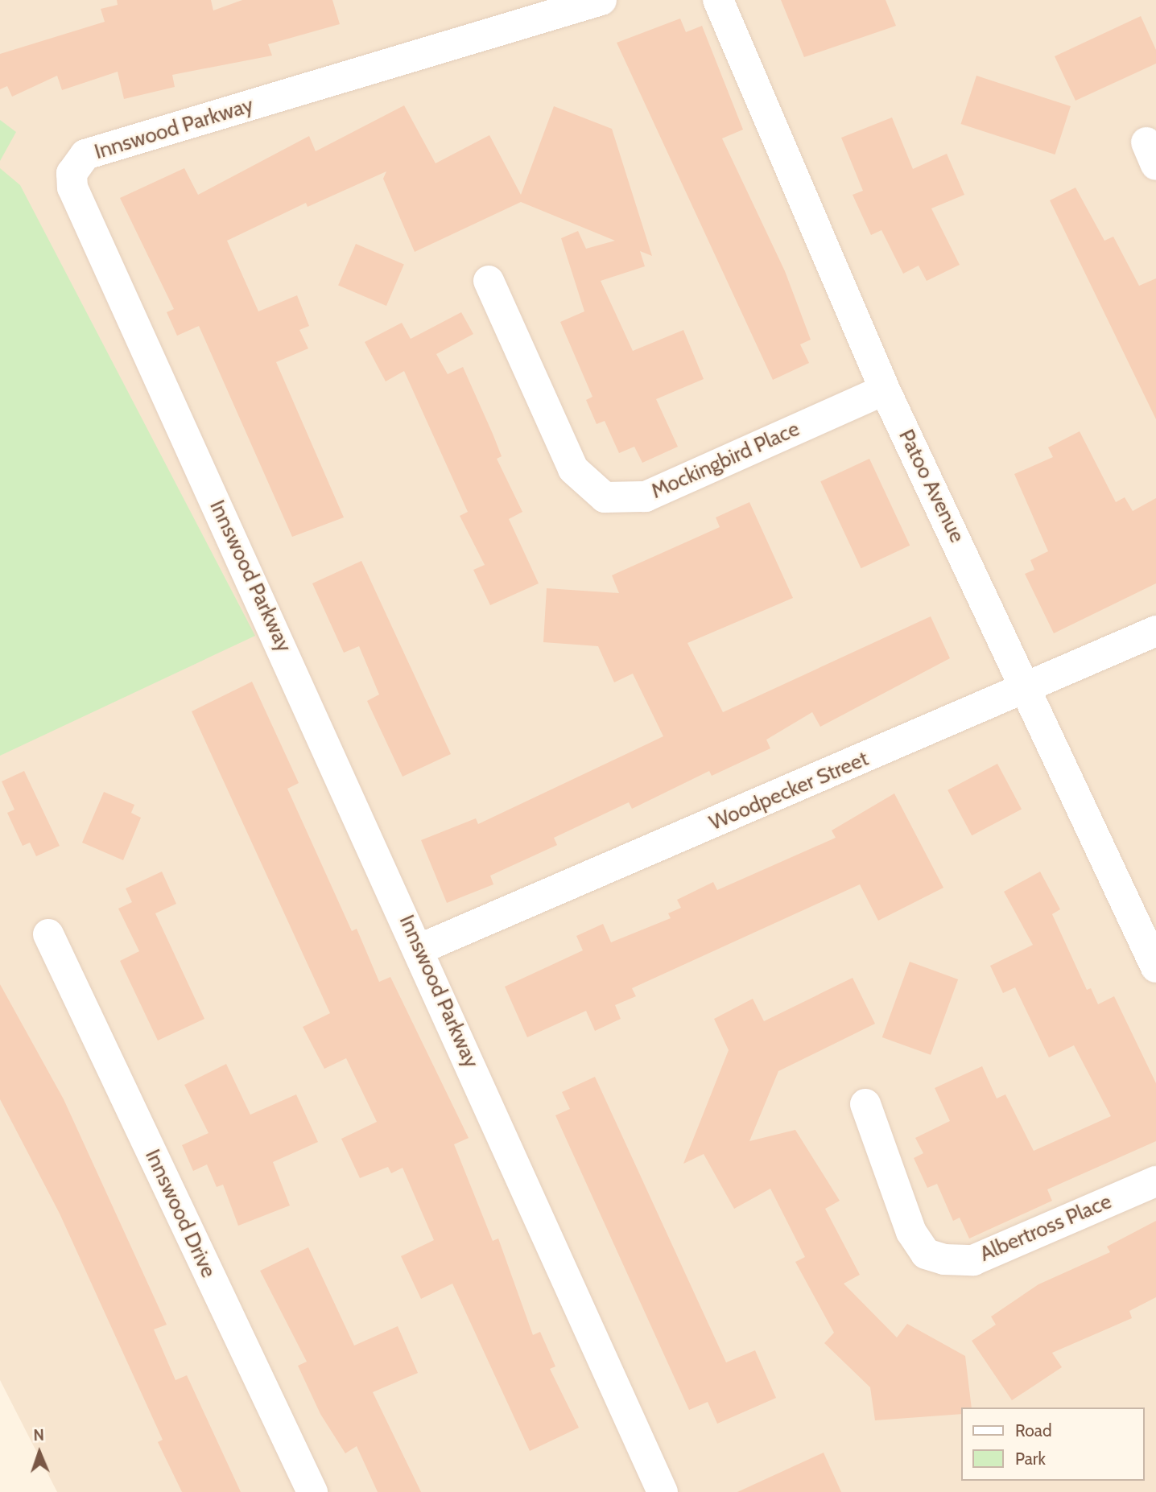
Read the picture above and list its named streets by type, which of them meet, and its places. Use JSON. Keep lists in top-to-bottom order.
{
  "streets": {
    "street": [
      "Innswood Parkway",
      "Mockingbird Place",
      "Patoo Avenue",
      "Woodpecker Street",
      "Innswood Drive",
      "Albertross Place"
    ]
  },
  "crossings": [
    ["Innswood Parkway", "Woodpecker Street"],
    ["Mockingbird Place", "Patoo Avenue"],
    ["Patoo Avenue", "Woodpecker Street"]
  ],
  "legend": ["Road", "Park"],
  "north": "top"
}
